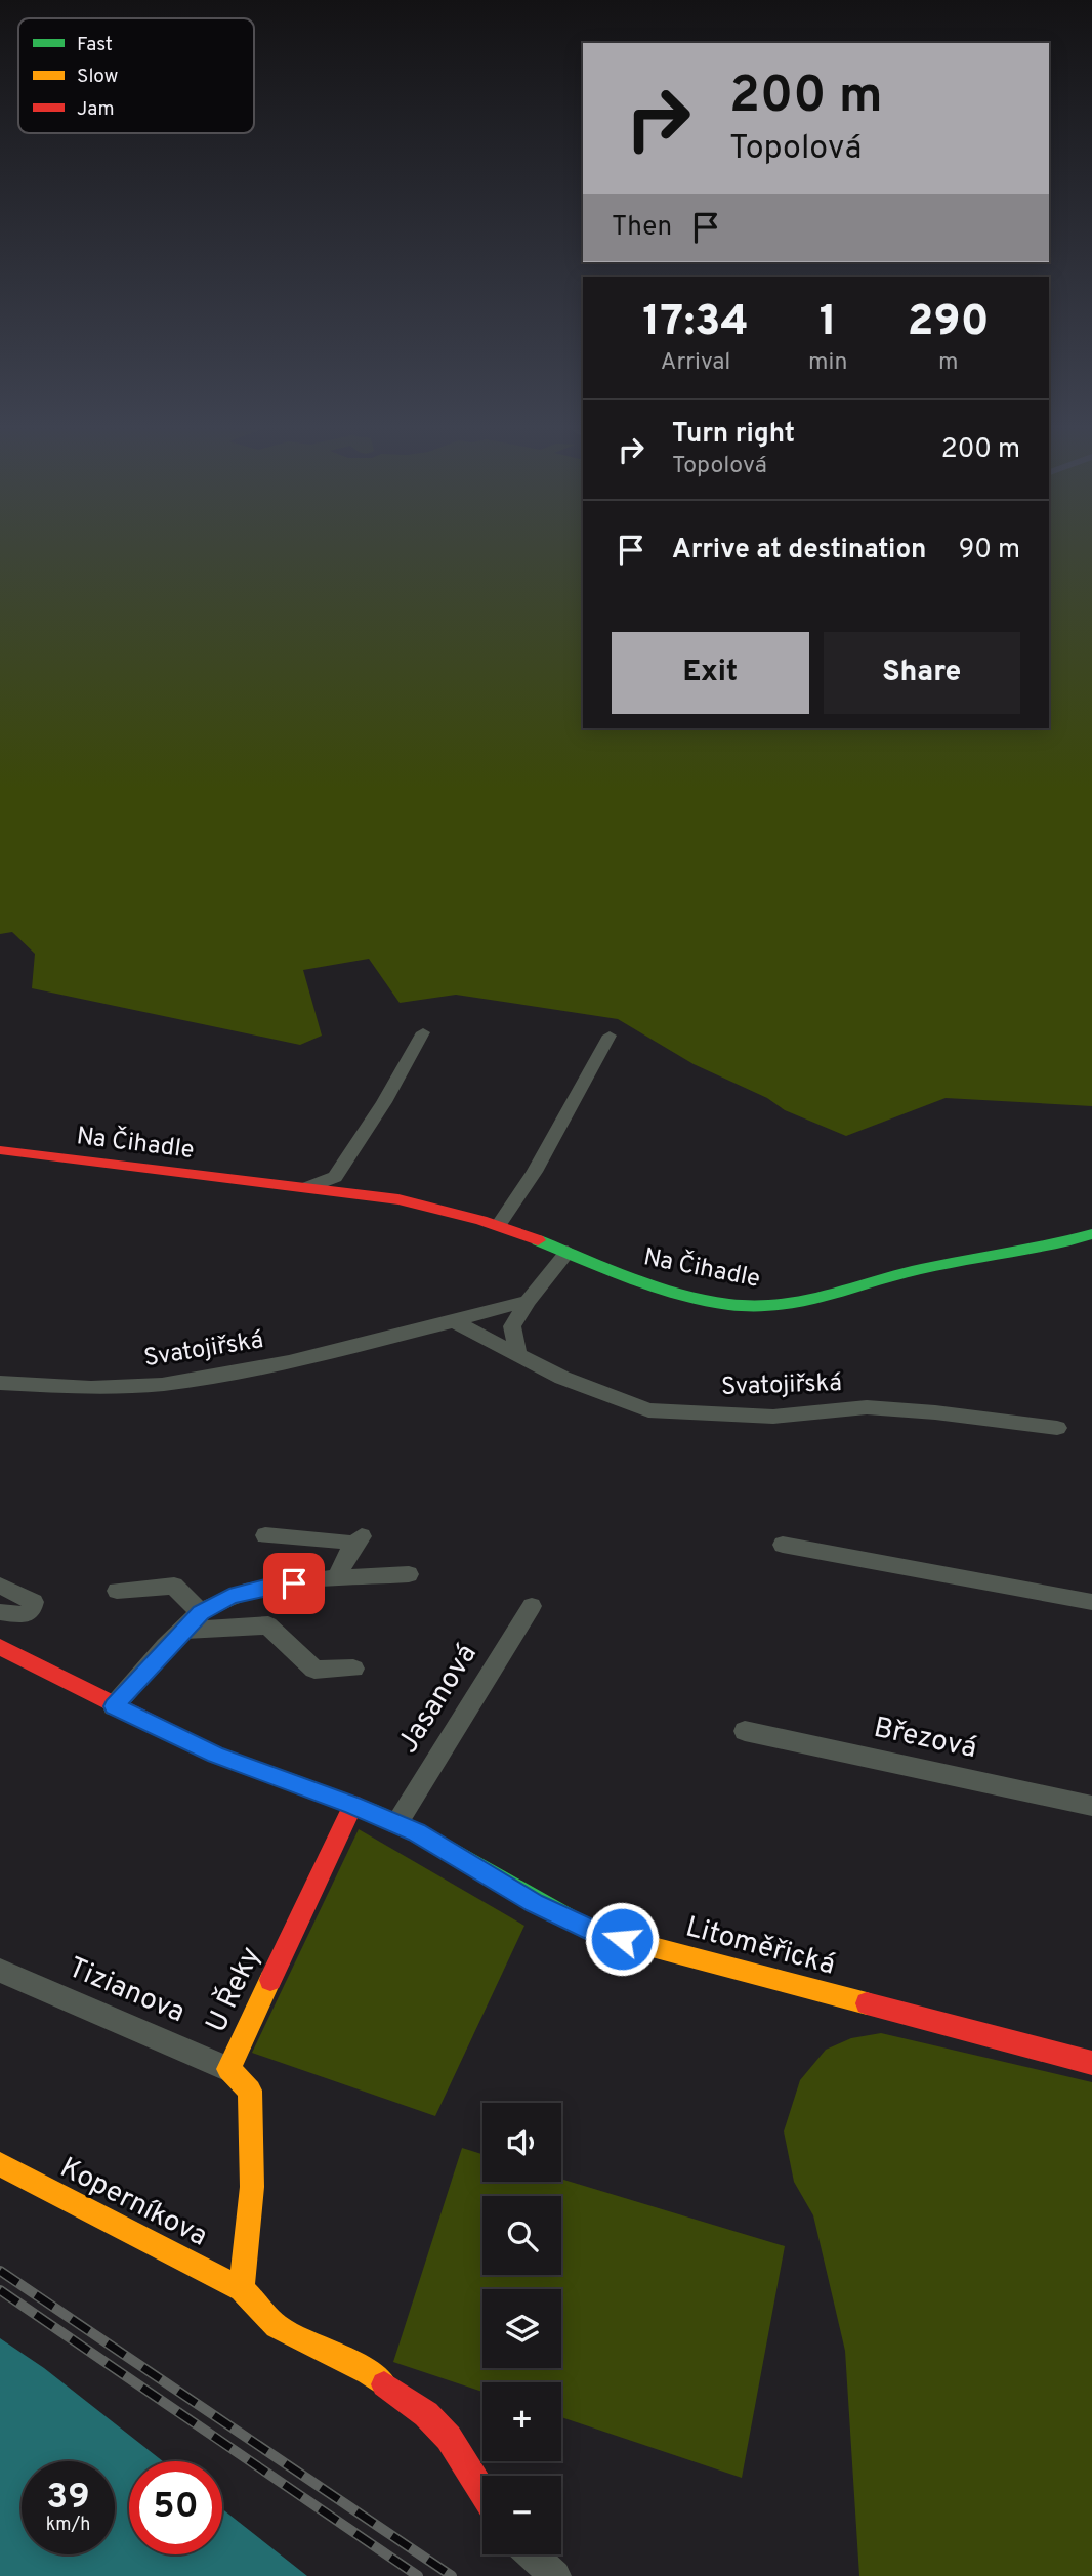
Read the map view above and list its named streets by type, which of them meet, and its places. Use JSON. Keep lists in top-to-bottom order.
{
  "streets": {
    "street": [
      "Na Čihadle",
      "Svatojiřská",
      "Jasanová",
      "Březová",
      "Litoměřická",
      "U Řeky",
      "Tizianova",
      "Koperníkova"
    ]
  },
  "crossings": [
    ["Jasanová", "Litoměřická"],
    ["Litoměřická", "U Řeky"],
    ["U Řeky", "Tizianova"],
    ["U Řeky", "Koperníkova"]
  ],
  "legend": ["Fast", "Slow", "Jam"],
  "page": {
    "turn": ["200 m", "Topolová"],
    "then": "Then",
    "eta": [
      "17:34",
      "Arrival",
      "1",
      "min",
      "290",
      "m"
    ],
    "list": [
      {
        "name": "Turn right",
        "note": "Topolová",
        "value": "200 m"
      },
      {
        "name": "Arrive at destination",
        "value": "90 m"
      }
    ],
    "buttons": ["Exit", "Share"],
    "map_buttons": ["+", "−"],
    "speed": "39 km/h",
    "limit": "50"
  }
}
